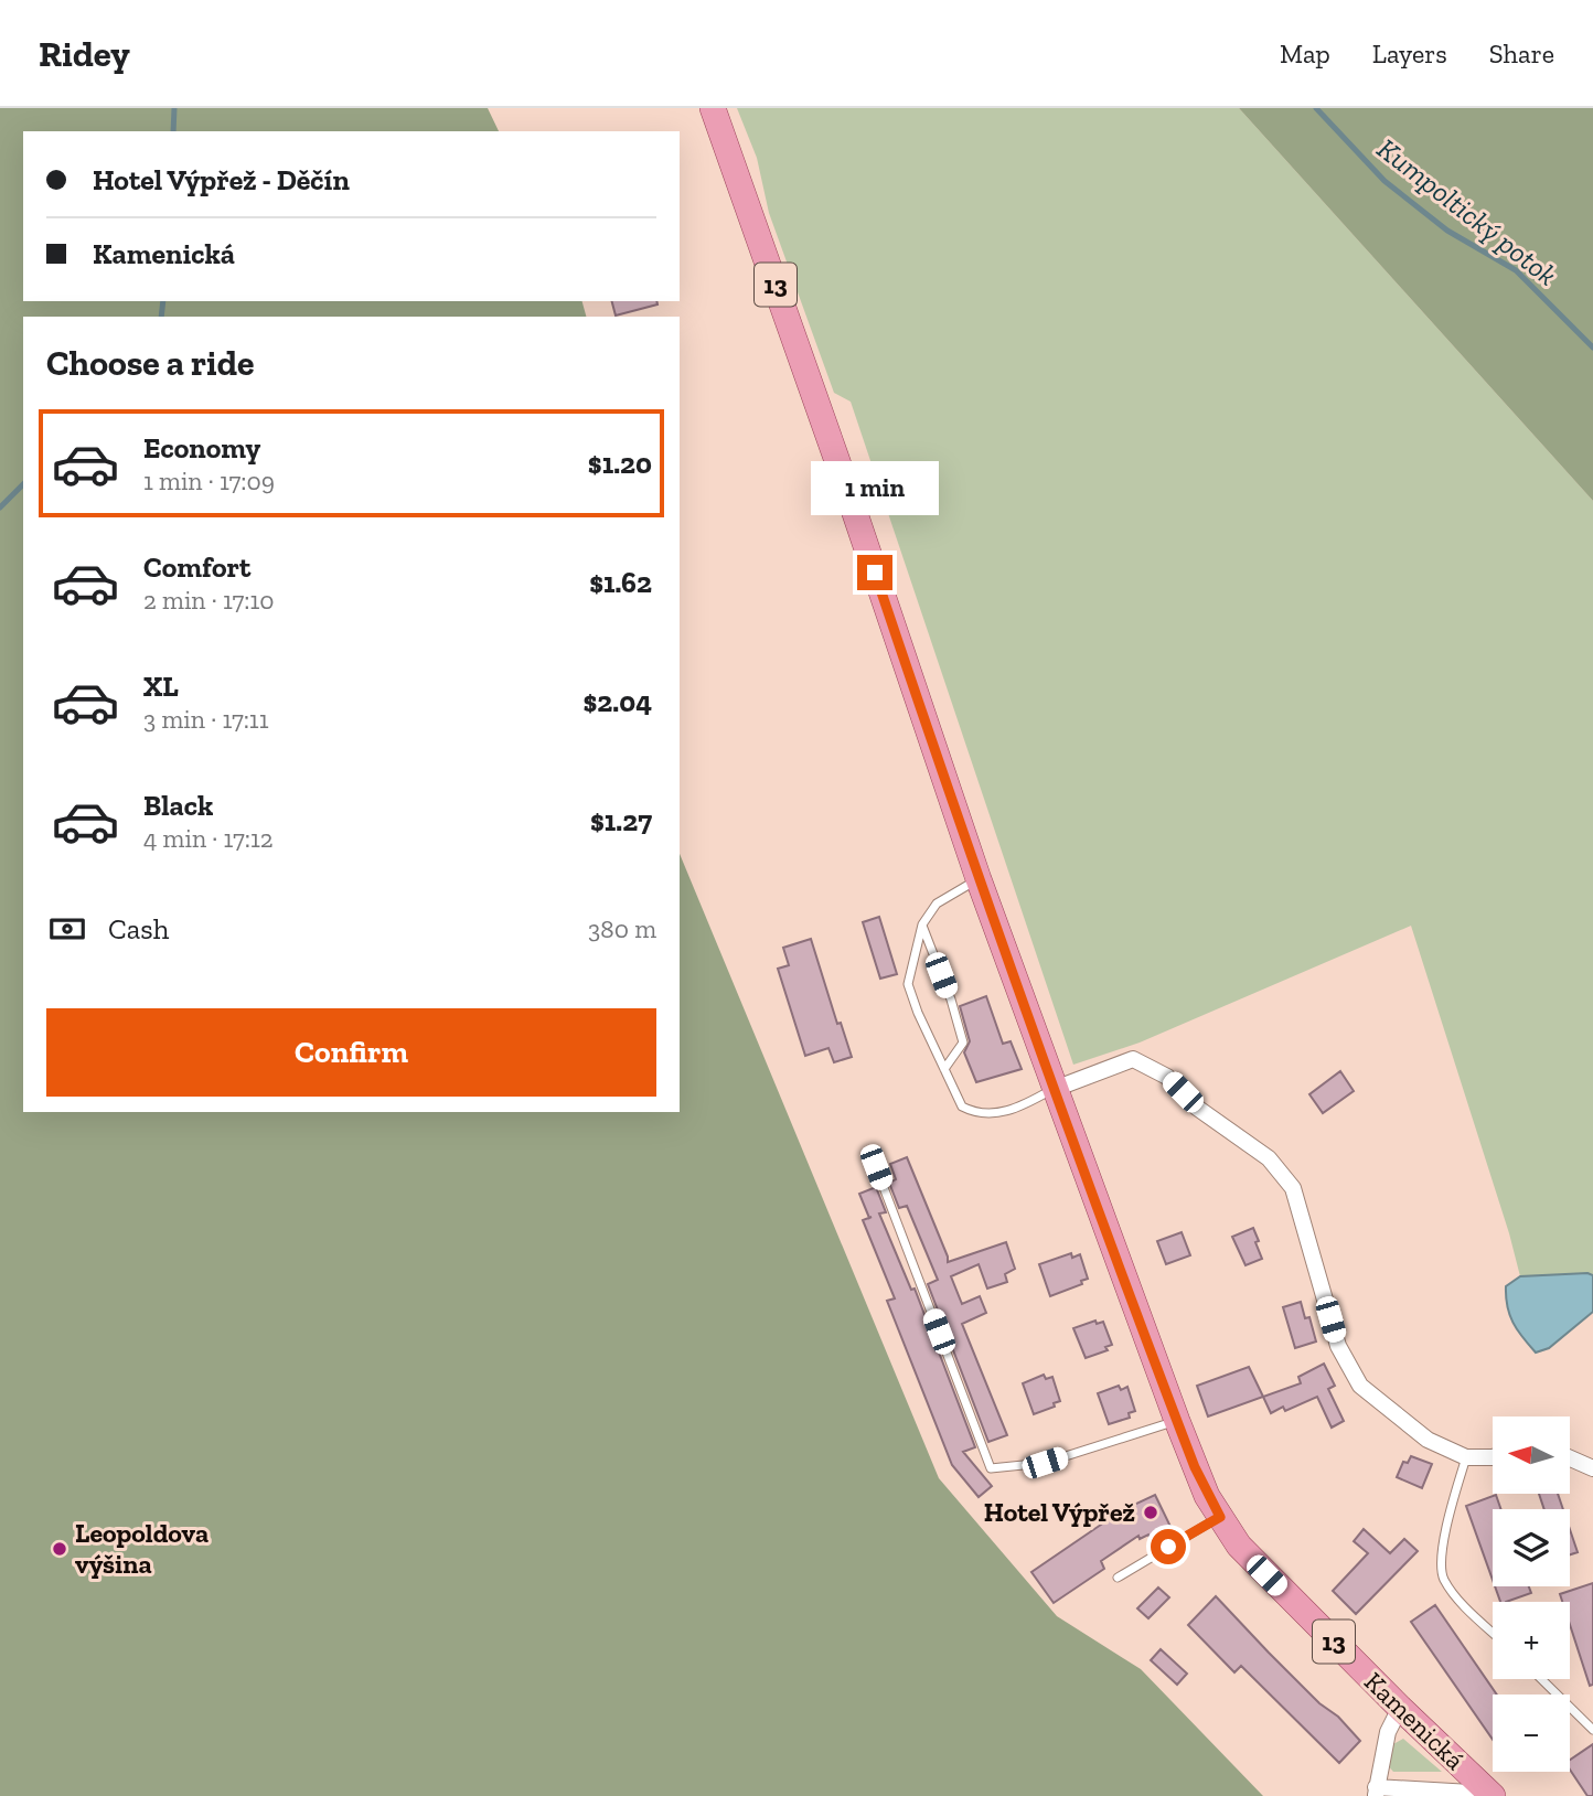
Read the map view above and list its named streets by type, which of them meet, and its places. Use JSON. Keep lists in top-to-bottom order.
{
  "streets": {
    "main road": ["13", "Kamenická"]
  },
  "water": ["Kumpoltický potok"],
  "places": ["Hotel Výpřež", "Leopoldova výšina"],
  "north": "left",
  "page": {
    "header": "Ridey",
    "nav": ["Map", "Layers", "Share"],
    "banner": ["Hotel Výpřež - Děčín", "Kamenická"],
    "heading": "Choose a ride",
    "list": [
      {
        "name": "Economy",
        "note": "1 min · 17:09",
        "value": "$1.20"
      },
      {
        "name": "Comfort",
        "note": "2 min · 17:10",
        "value": "$1.62"
      },
      {
        "name": "XL",
        "note": "3 min · 17:11",
        "value": "$2.04"
      },
      {
        "name": "Black",
        "note": "4 min · 17:12",
        "value": "$1.27"
      }
    ],
    "bubble": "1 min",
    "pay": ["Cash", "380 m"],
    "buttons": "Confirm",
    "map_buttons": ["+", "−"]
  }
}
